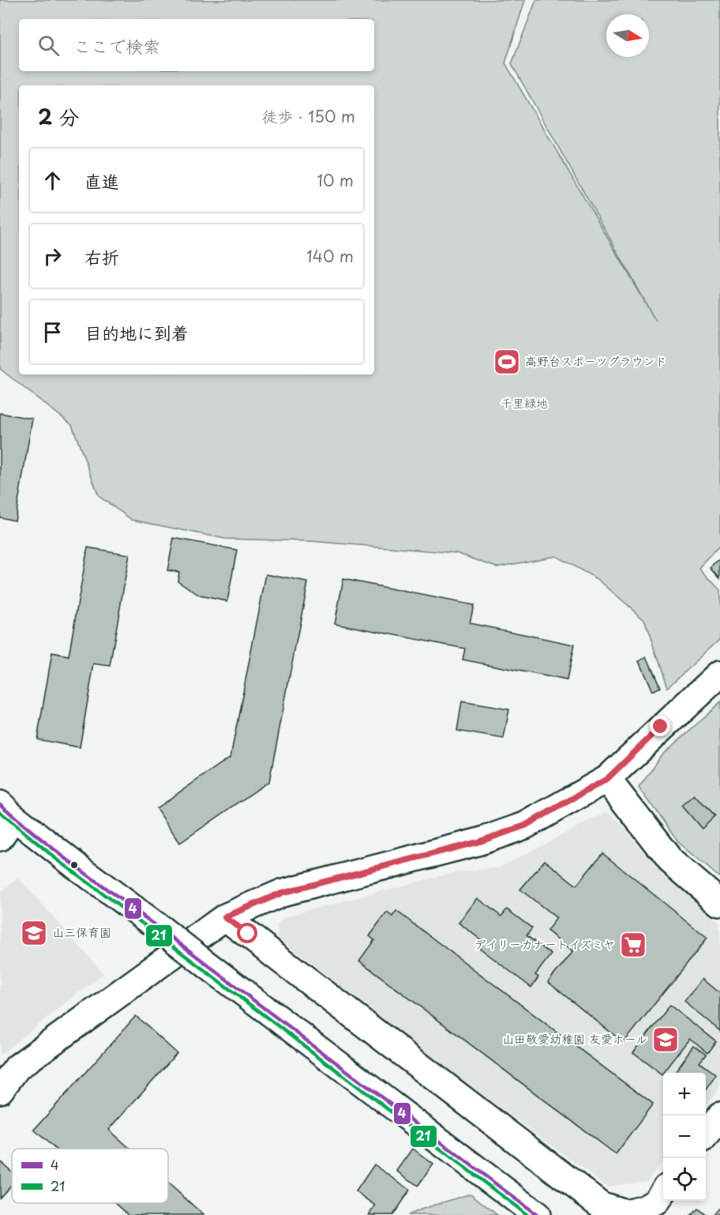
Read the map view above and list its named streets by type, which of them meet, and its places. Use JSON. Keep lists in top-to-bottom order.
{
  "parks": ["千里緑地"],
  "places": {
    "sports": ["高野台スポーツグラウンド"],
    "school or university": ["山三保育園", "山田敬愛幼稚園 友愛ホール"],
    "supermarket": ["デイリーカナートイズミヤ"]
  },
  "lines": ["transit line 4", "transit line 21"],
  "legend": ["4", "21"],
  "north": "right",
  "page": {
    "search": "ここで検索",
    "heading": ["2 分", "徒歩 · 150 m"],
    "list": [
      ["直進", "10 m"],
      ["右折", "140 m"],
      "目的地に到着"
    ],
    "map_buttons": ["+", "−"]
  }
}
